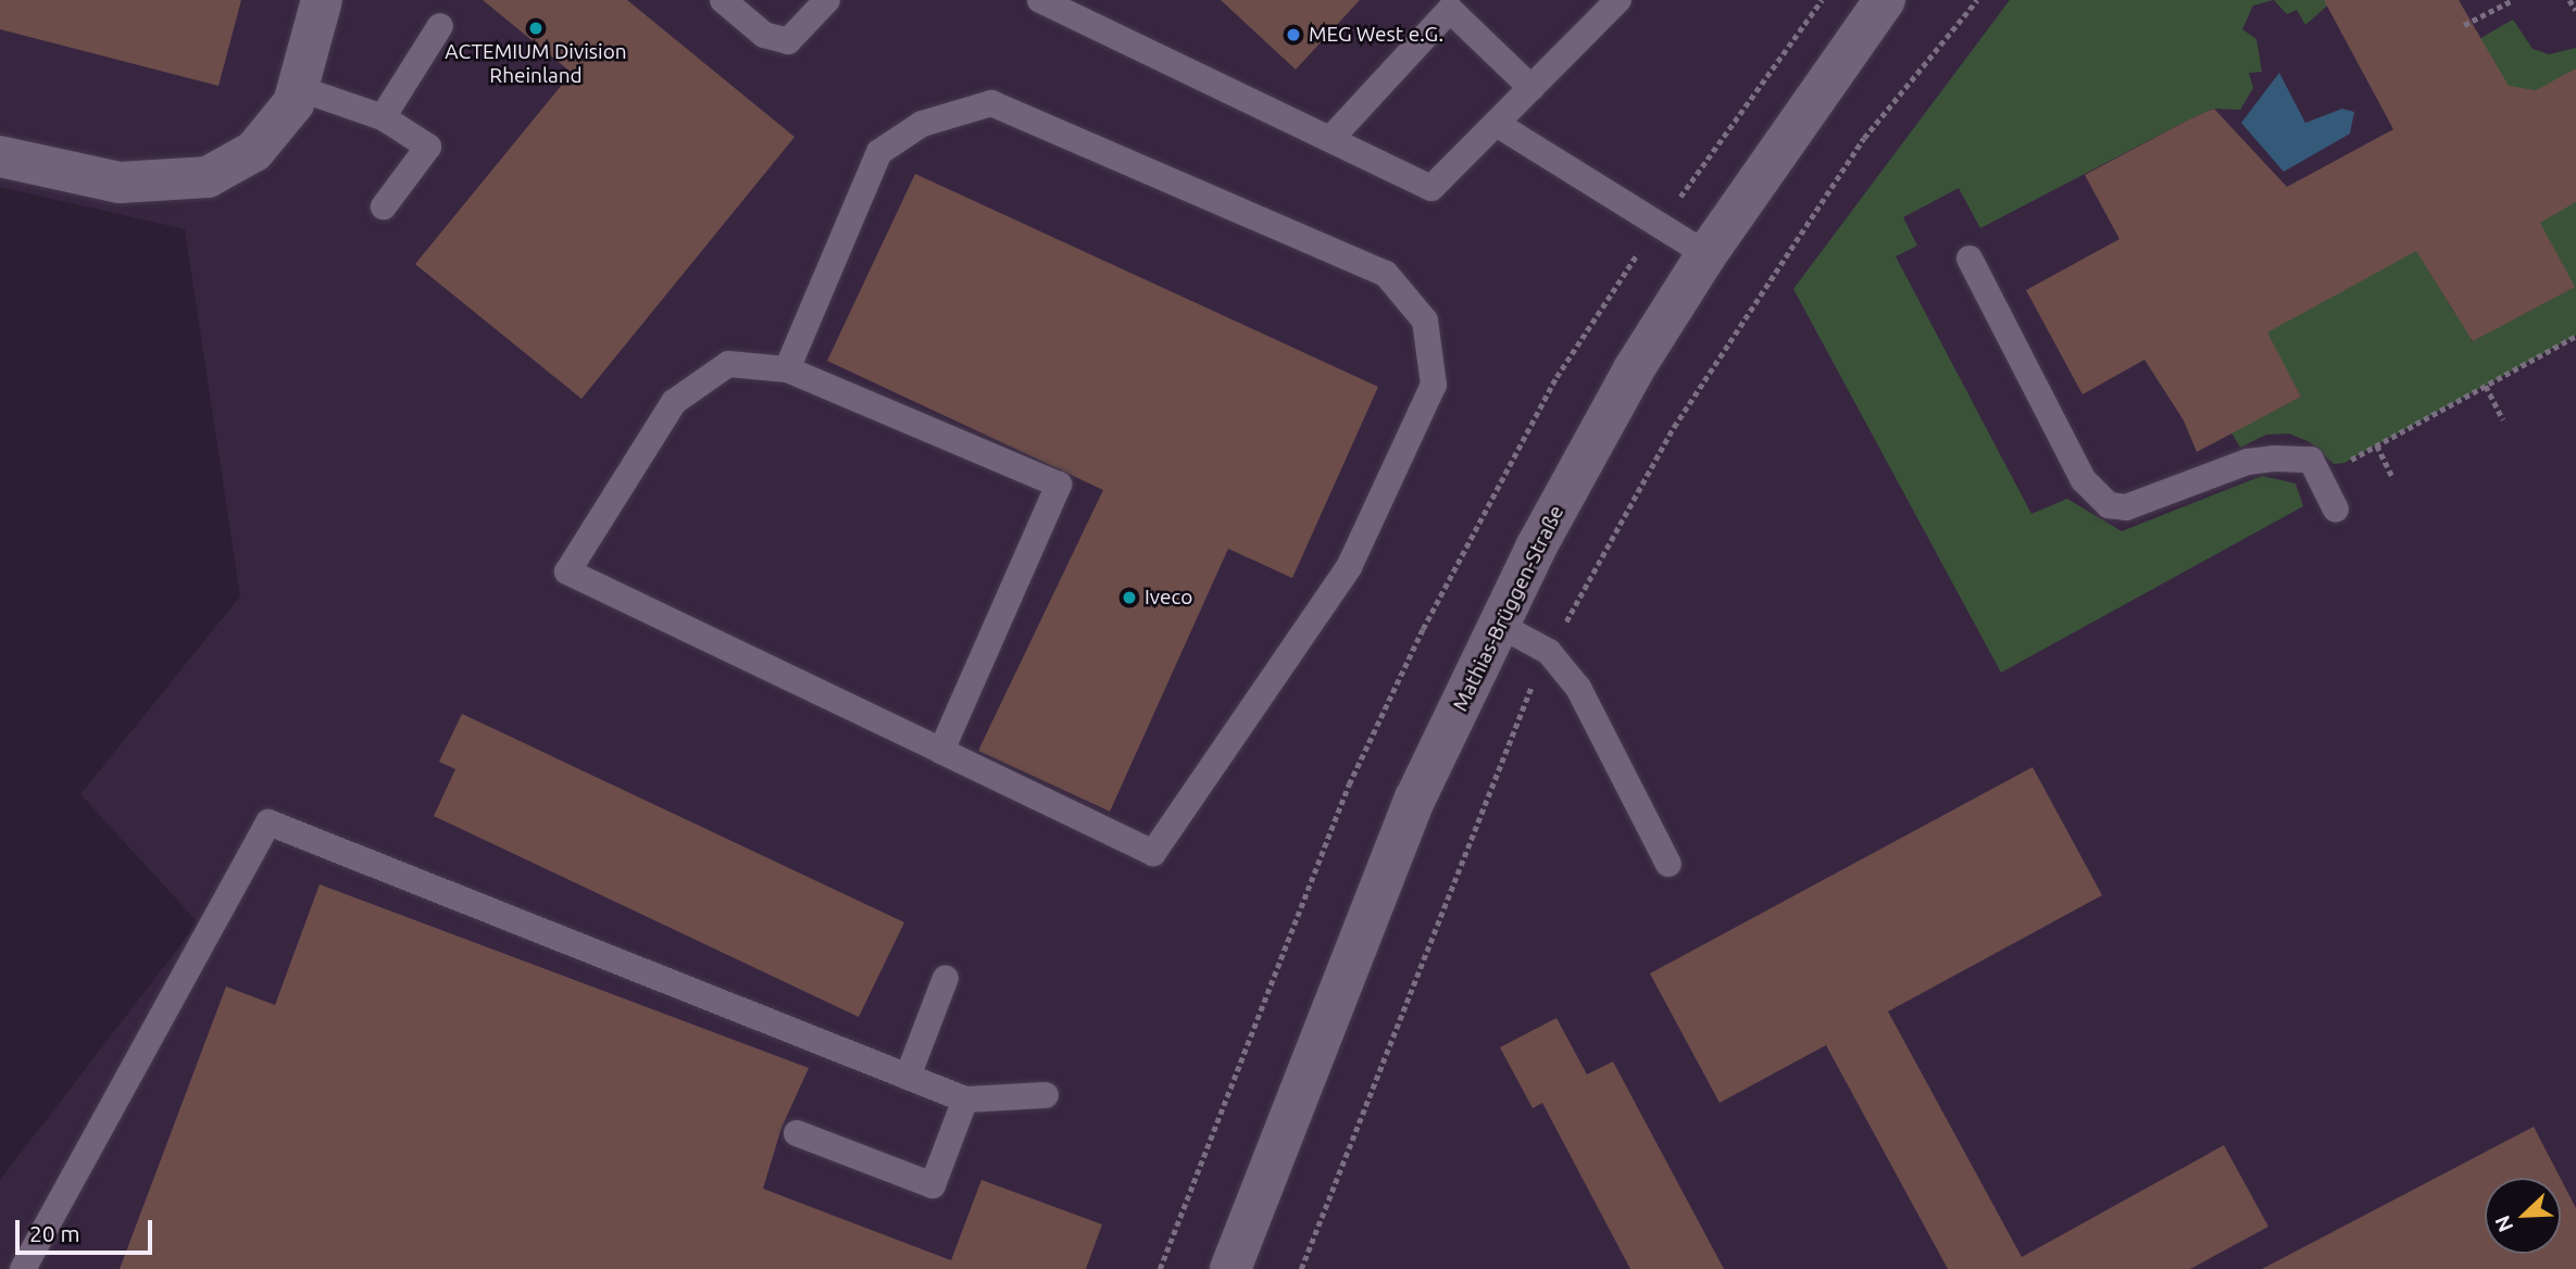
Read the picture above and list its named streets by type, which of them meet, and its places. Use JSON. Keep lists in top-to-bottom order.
{
  "streets": {
    "street": ["Mathias-Brüggen-Straße"]
  },
  "places": ["ACTEMIUM Division Rheinland", "MEG West e.G.", "Iveco"],
  "scale_bar": "20 m",
  "north": "bottom left"
}
